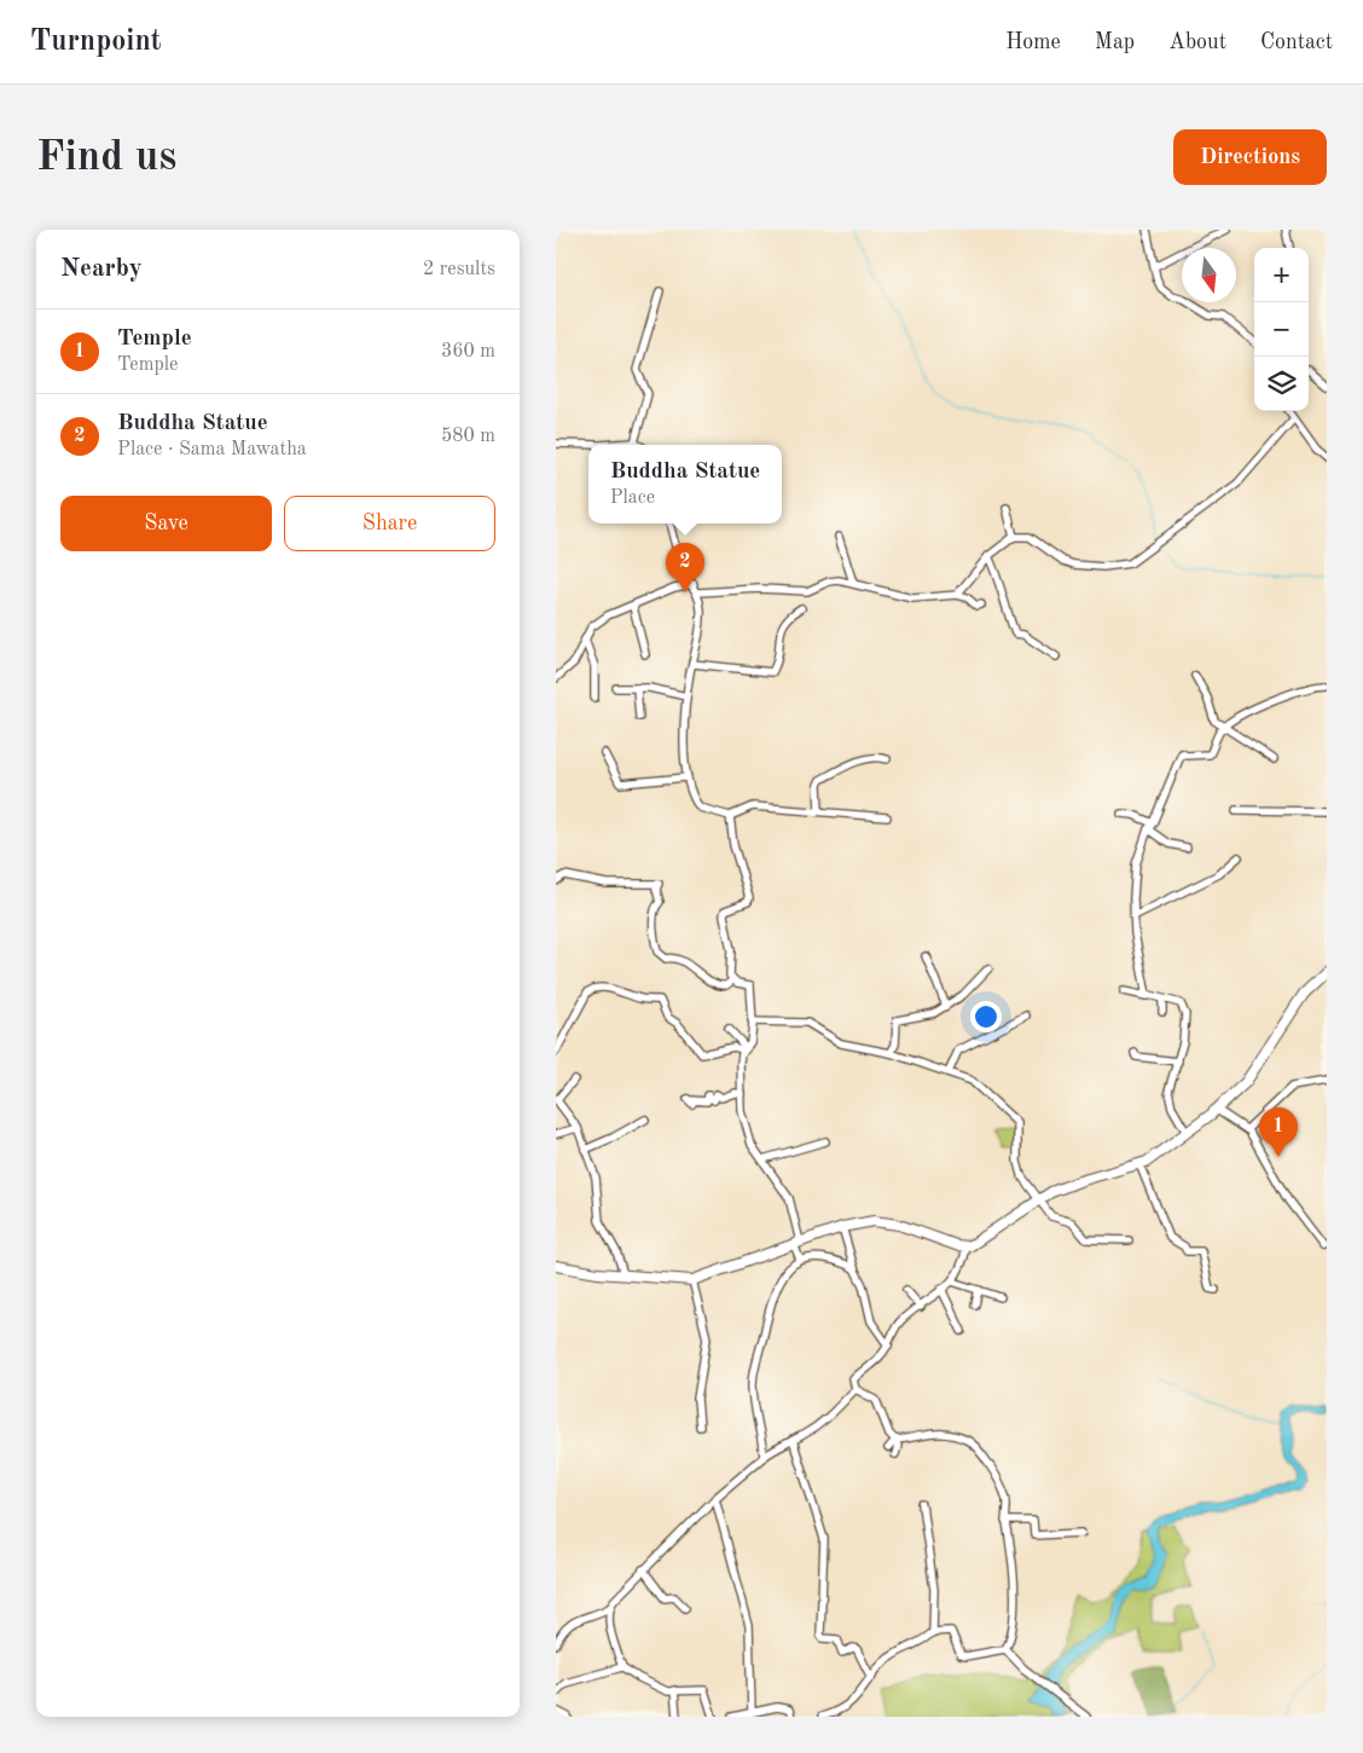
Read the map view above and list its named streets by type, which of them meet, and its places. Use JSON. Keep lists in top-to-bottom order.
{
  "north": "bottom",
  "page": {
    "header": "Turnpoint",
    "nav": [
      "Home",
      "Map",
      "About",
      "Contact"
    ],
    "buttons": [
      "Directions",
      ["Save", "Share"]
    ],
    "title": "Find us",
    "heading": ["Nearby", "2 results"],
    "map_buttons": ["+", "−"],
    "list": [
      {
        "mark": "1",
        "name": "Temple",
        "note": "Temple",
        "value": "360 m"
      },
      {
        "mark": "2",
        "name": "Buddha Statue",
        "note": "Place · Sama Mawatha",
        "value": "580 m"
      }
    ],
    "popup": ["Buddha Statue", "Place"],
    "pins": ["2", "1"]
  }
}
